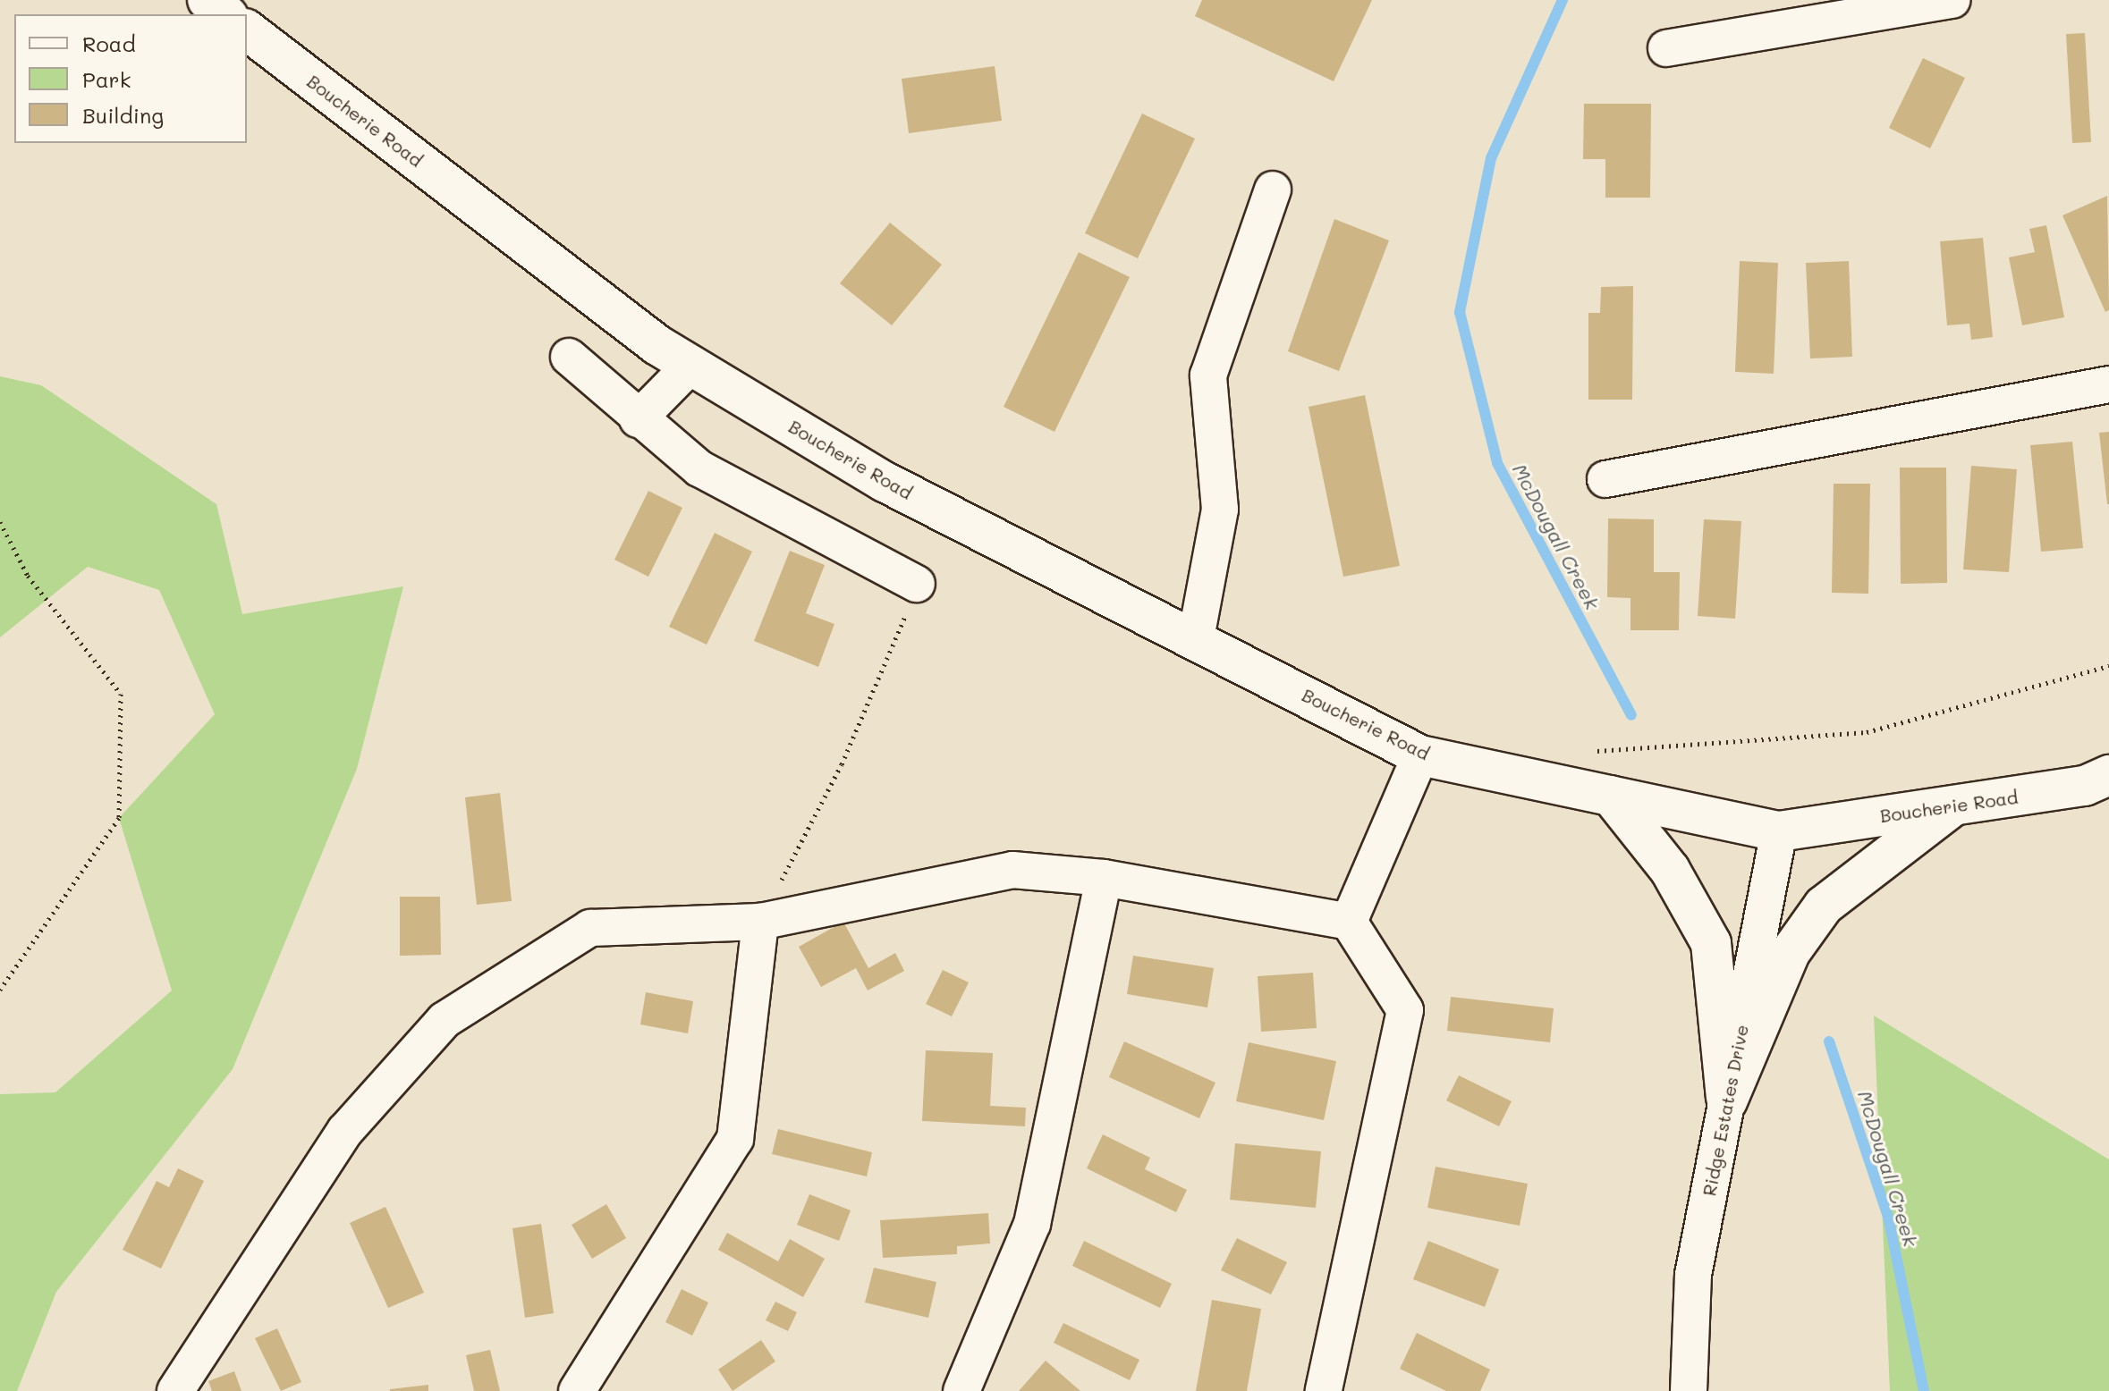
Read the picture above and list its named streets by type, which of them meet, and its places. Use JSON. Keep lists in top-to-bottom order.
{
  "streets": {
    "main road": ["Boucherie Road"],
    "street": ["Ridge Estates Drive"]
  },
  "crossings": [
    ["Boucherie Road", "Ridge Estates Drive"]
  ],
  "water": ["McDougall Creek"],
  "legend": ["Road", "Park", "Building"]
}
